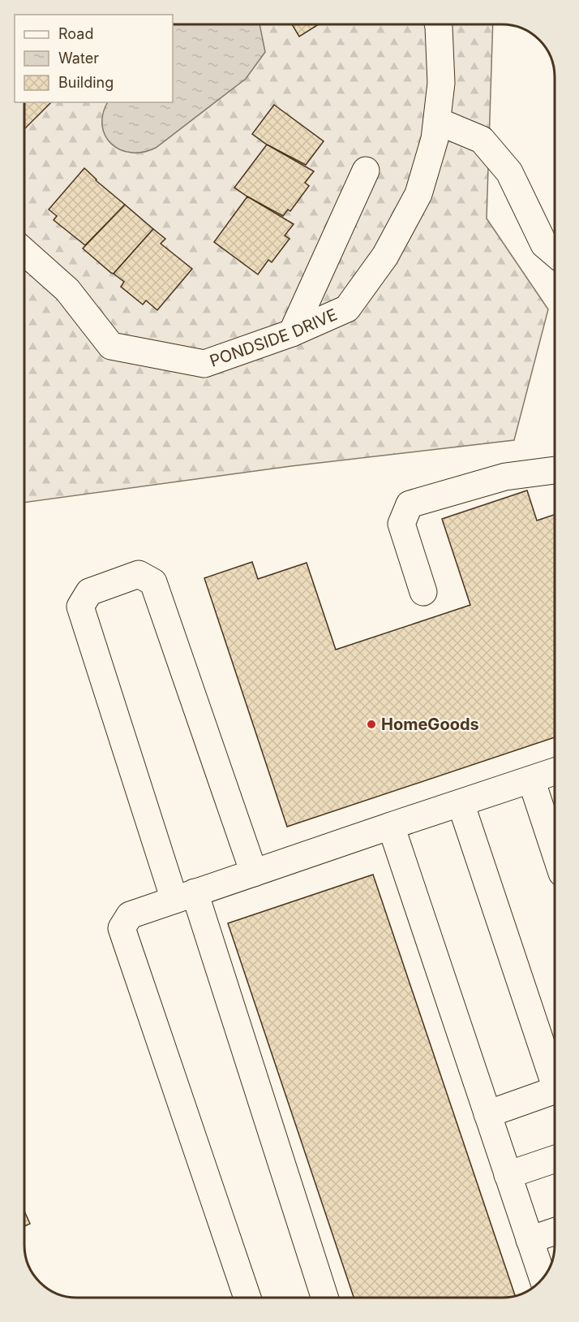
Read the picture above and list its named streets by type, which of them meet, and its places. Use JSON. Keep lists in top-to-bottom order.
{
  "streets": {
    "street": ["PONDSIDE DRIVE"]
  },
  "places": ["HomeGoods"],
  "legend": ["Road", "Water", "Building"]
}
